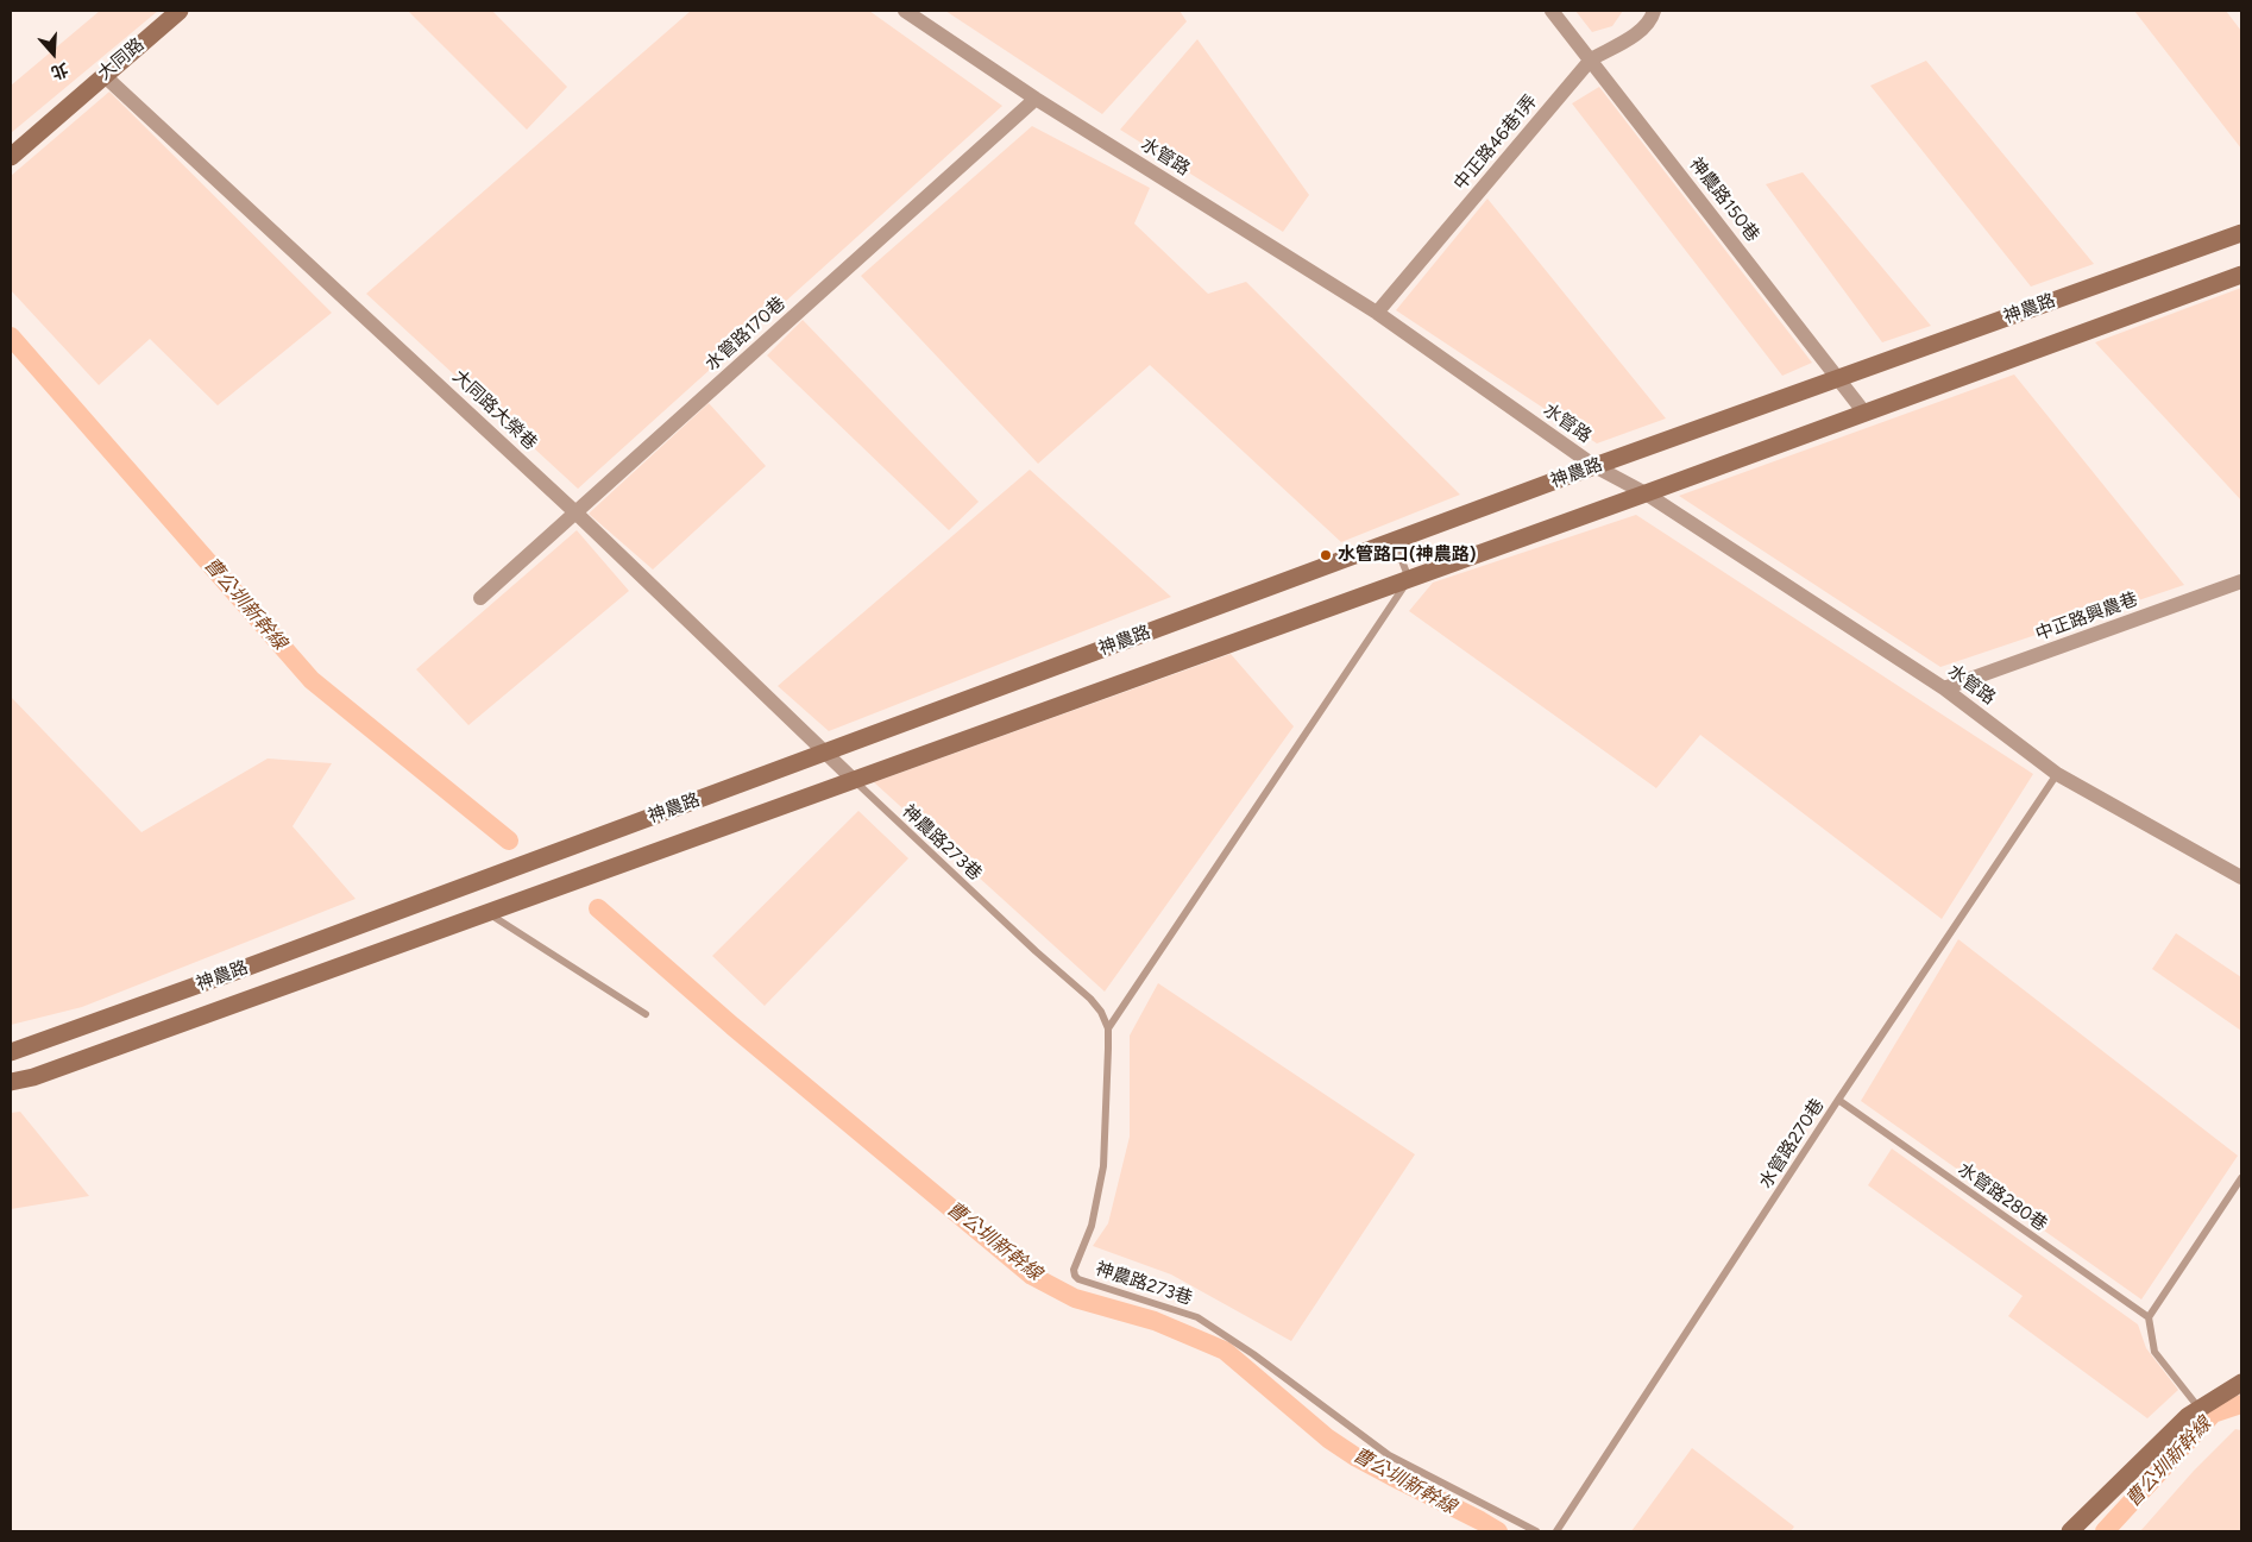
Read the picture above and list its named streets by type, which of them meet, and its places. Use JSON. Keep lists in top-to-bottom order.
{
  "streets": {
    "street": [
      "大同路",
      "中正路46巷1弄",
      "水管路",
      "神農路150巷",
      "神農路",
      "水管路170巷",
      "大同路大榮巷",
      "中正路興農巷"
    ],
    "lane": ["神農路273巷", "水管路270巷", "水管路280巷"]
  },
  "crossings": [
    ["大同路", "大同路大榮巷"],
    ["中正路46巷1弄", "水管路"],
    ["中正路46巷1弄", "神農路150巷"],
    ["水管路", "神農路"],
    ["水管路", "水管路170巷"],
    ["水管路", "中正路興農巷"],
    ["水管路", "水管路270巷"],
    ["神農路150巷", "神農路"],
    ["神農路", "大同路大榮巷"],
    ["神農路", "神農路273巷"],
    ["水管路170巷", "大同路大榮巷"],
    ["大同路大榮巷", "神農路273巷"],
    ["水管路270巷", "水管路280巷"]
  ],
  "water": ["曹公圳新幹線"],
  "places": ["水管路口(神農路)"],
  "north": "bottom"
}
